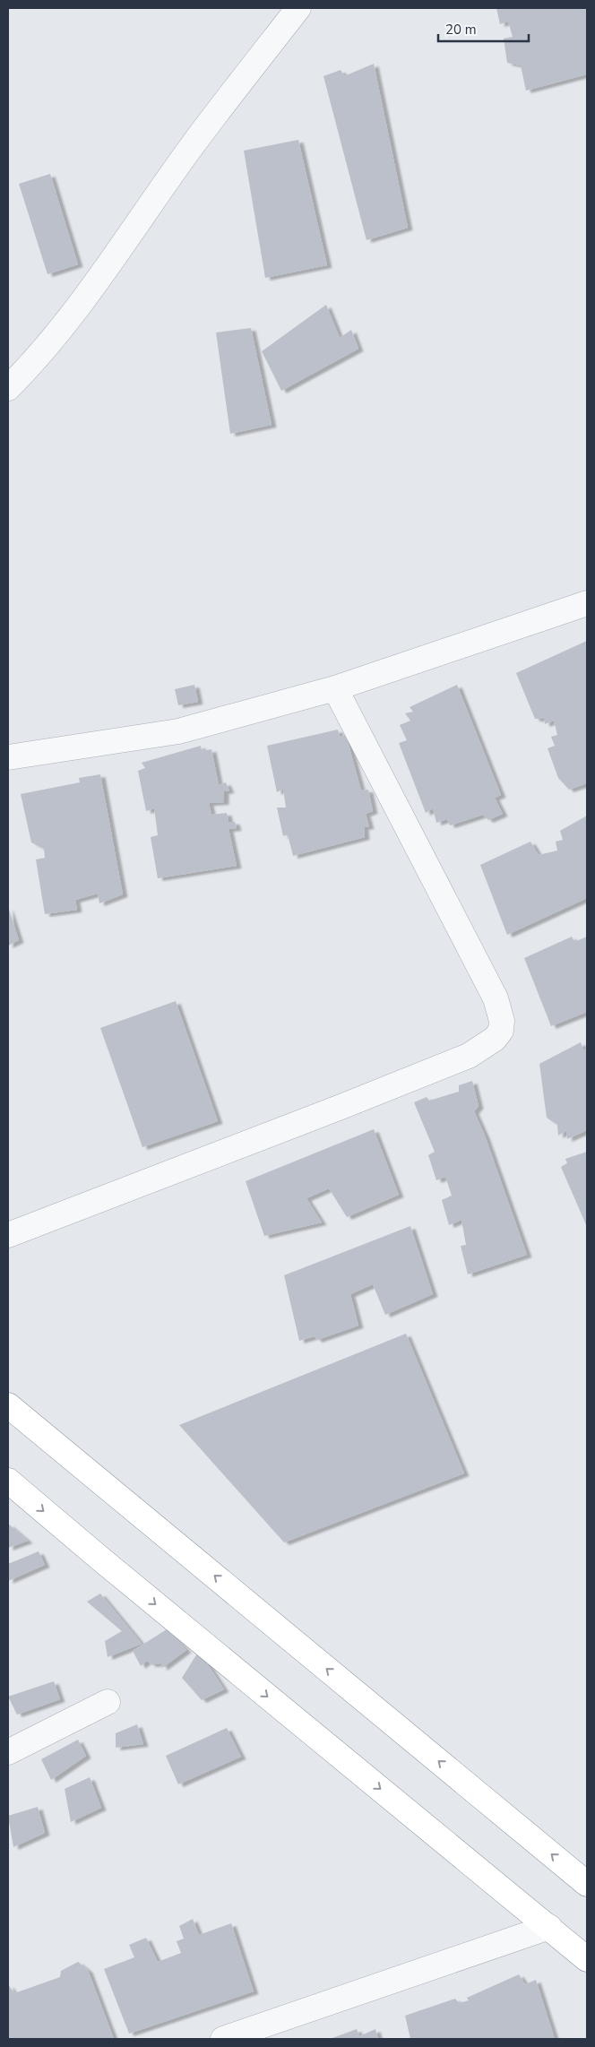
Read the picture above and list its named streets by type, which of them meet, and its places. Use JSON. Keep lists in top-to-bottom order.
{
  "scale_bar": "20 m"
}
